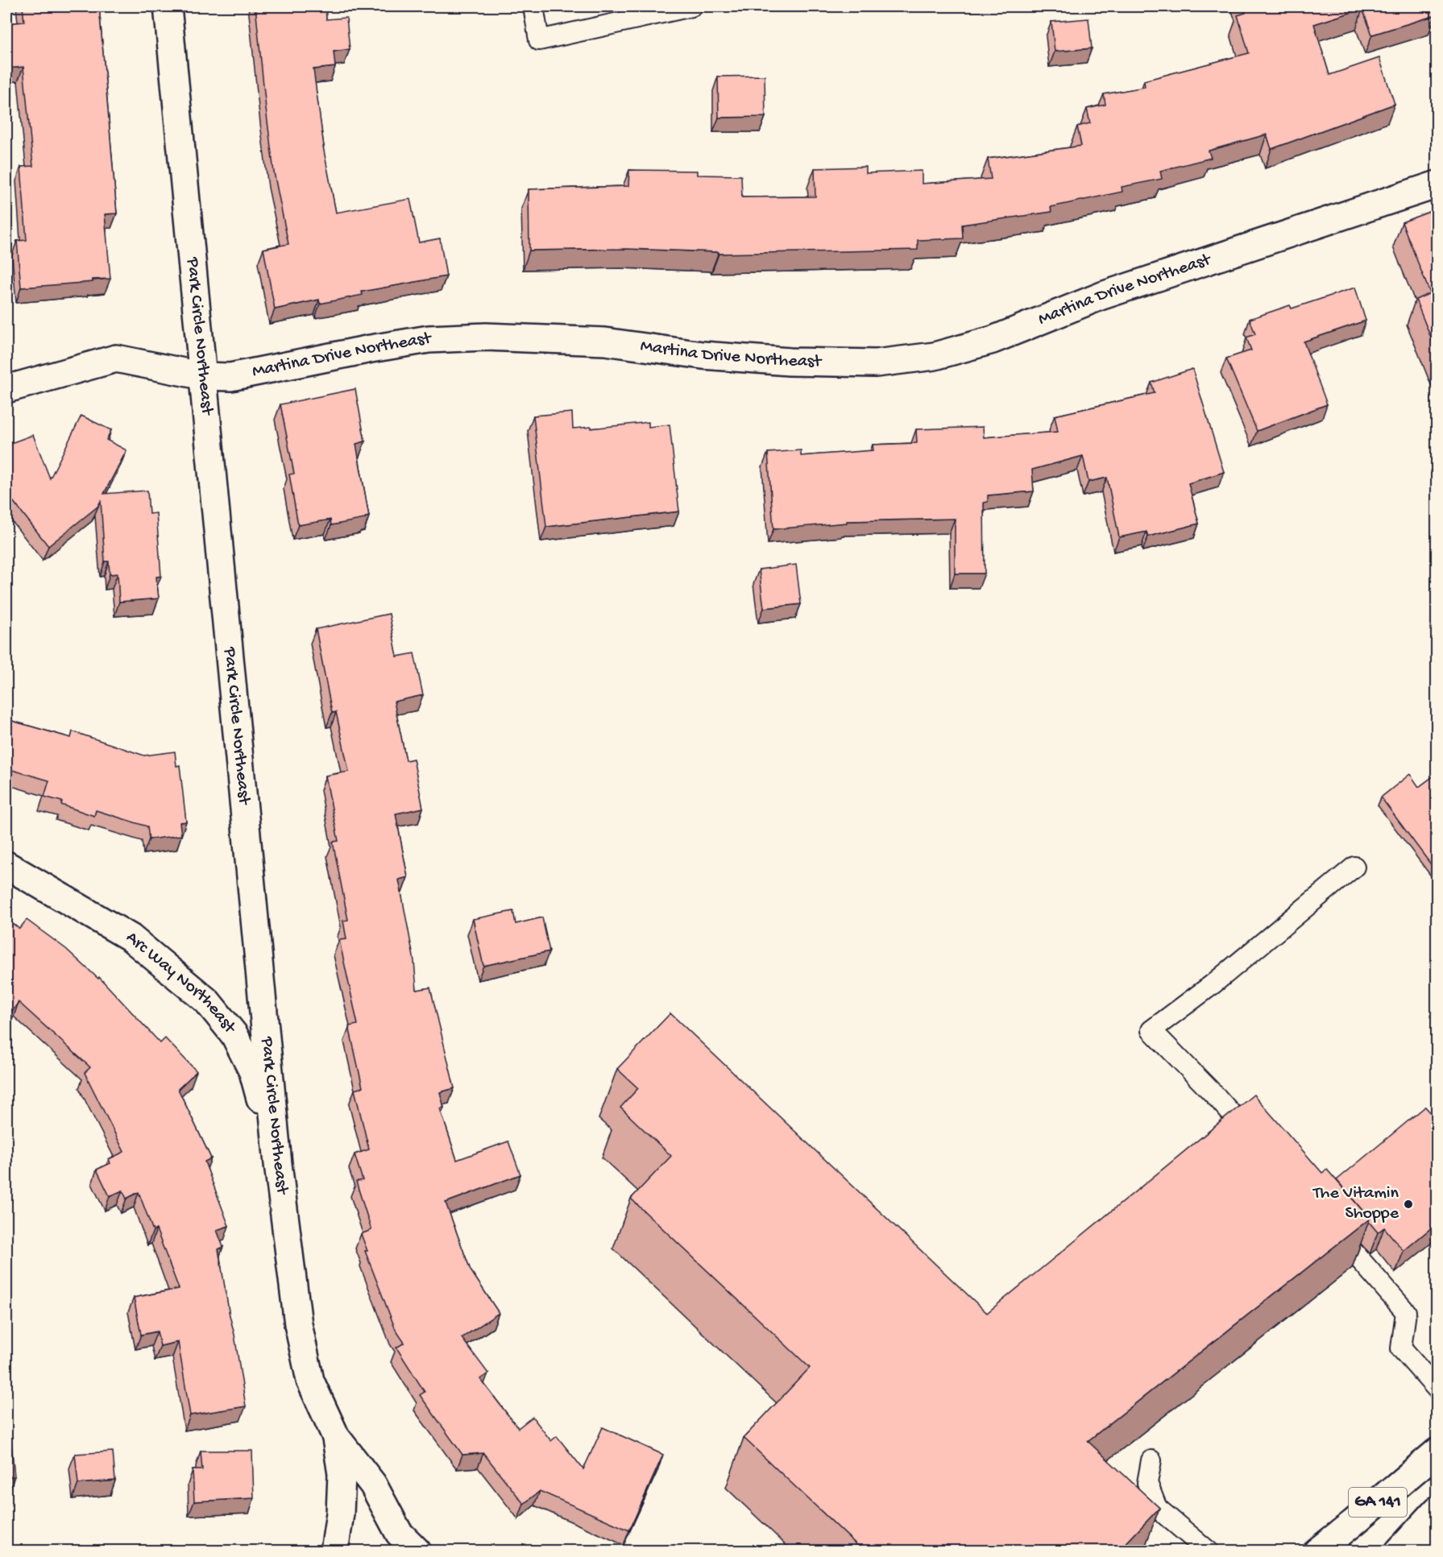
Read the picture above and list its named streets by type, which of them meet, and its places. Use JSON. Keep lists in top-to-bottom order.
{
  "streets": {
    "main road": [
      "Martina Drive Northeast",
      "Park Circle Northeast",
      "Arc Way Northeast",
      "GA 141"
    ]
  },
  "crossings": [
    ["Martina Drive Northeast", "Park Circle Northeast"],
    ["Park Circle Northeast", "Arc Way Northeast"]
  ],
  "places": ["The Vitamin Shoppe"]
}
